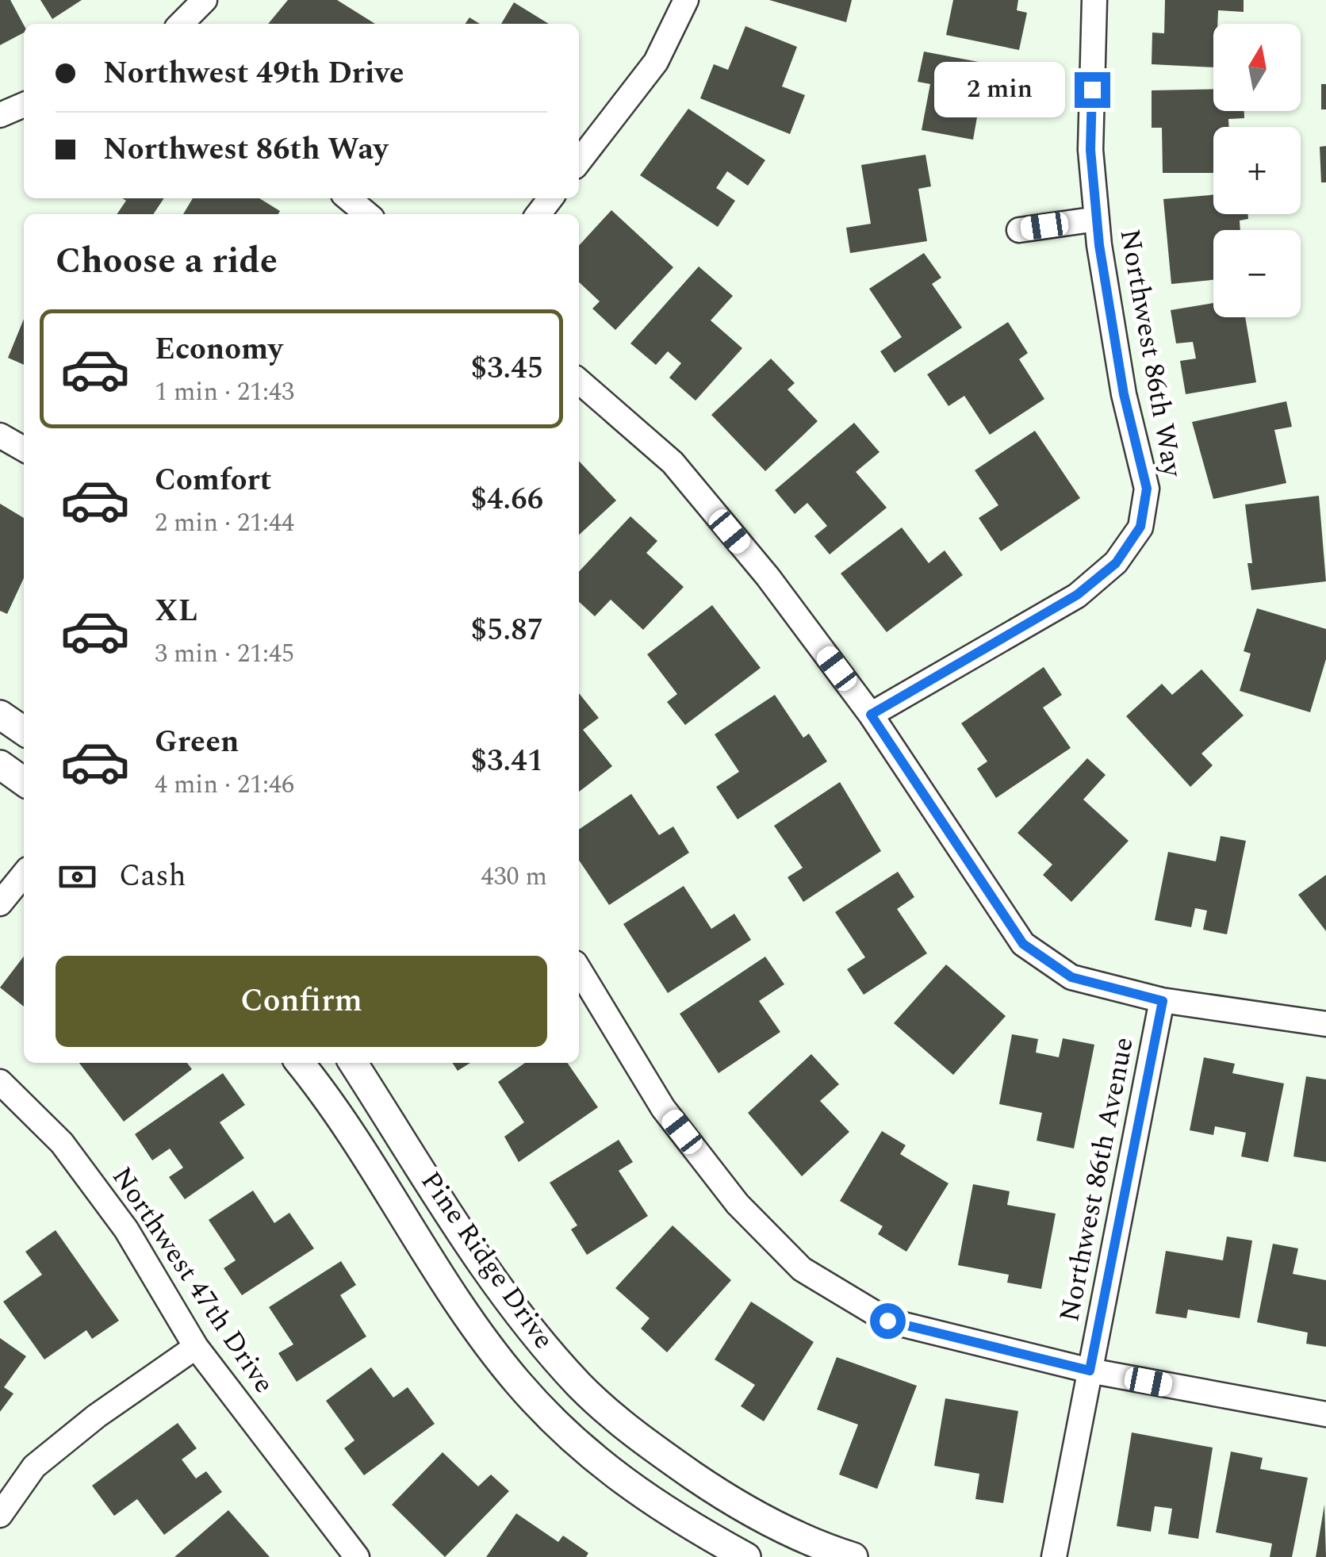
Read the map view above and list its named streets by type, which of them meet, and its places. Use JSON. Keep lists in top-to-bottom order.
{
  "streets": {
    "street": [
      "Northwest 86th Way",
      "Northwest 86th Avenue",
      "Pine Ridge Drive",
      "Northwest 47th Drive"
    ]
  },
  "north": "top",
  "page": {
    "map_buttons": ["+", "−"],
    "banner": ["Northwest 49th Drive", "Northwest 86th Way"],
    "bubble": "2 min",
    "heading": "Choose a ride",
    "list": [
      {
        "name": "Economy",
        "note": "1 min · 21:43",
        "value": "$3.45"
      },
      {
        "name": "Comfort",
        "note": "2 min · 21:44",
        "value": "$4.66"
      },
      {
        "name": "XL",
        "note": "3 min · 21:45",
        "value": "$5.87"
      },
      {
        "name": "Green",
        "note": "4 min · 21:46",
        "value": "$3.41"
      }
    ],
    "pay": ["Cash", "430 m"],
    "buttons": "Confirm"
  }
}
